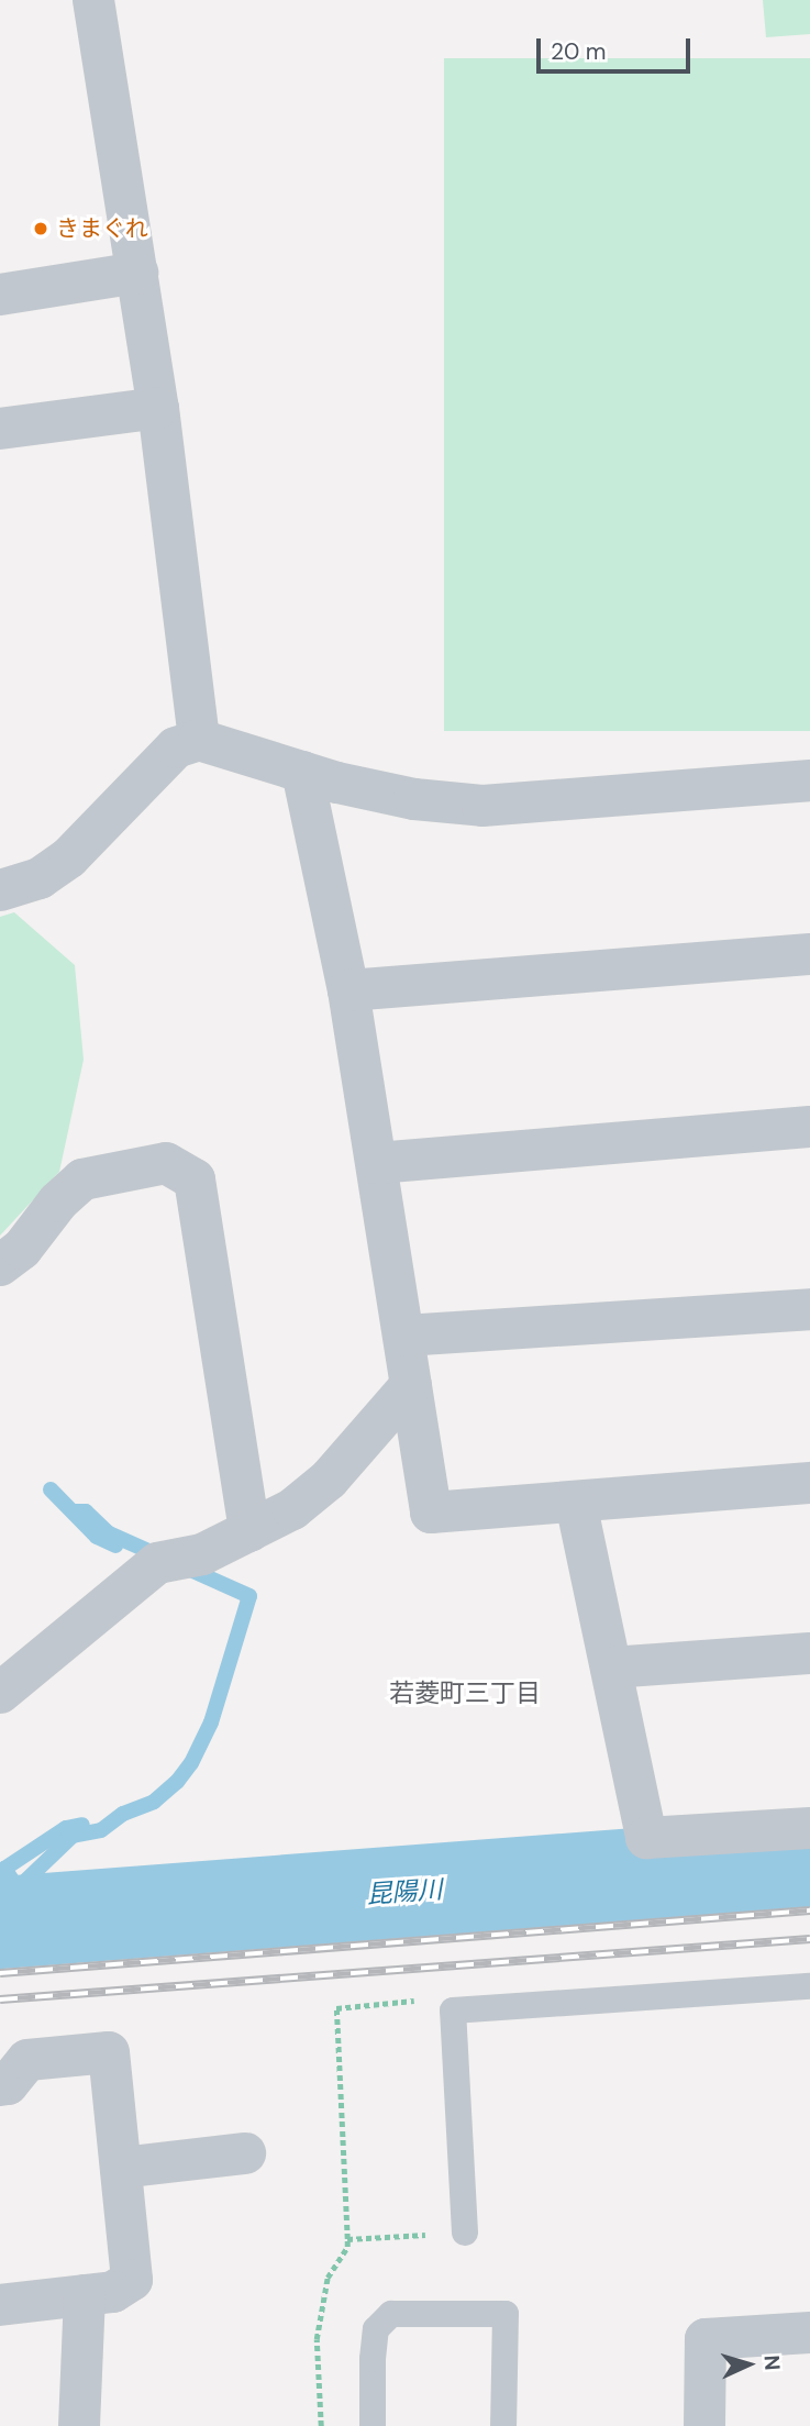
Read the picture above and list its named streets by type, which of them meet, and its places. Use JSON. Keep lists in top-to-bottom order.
{
  "districts": ["若菱町三丁目"],
  "water": ["昆陽川"],
  "places": ["きまぐれ"],
  "scale_bar": "20 m",
  "north": "right"
}
